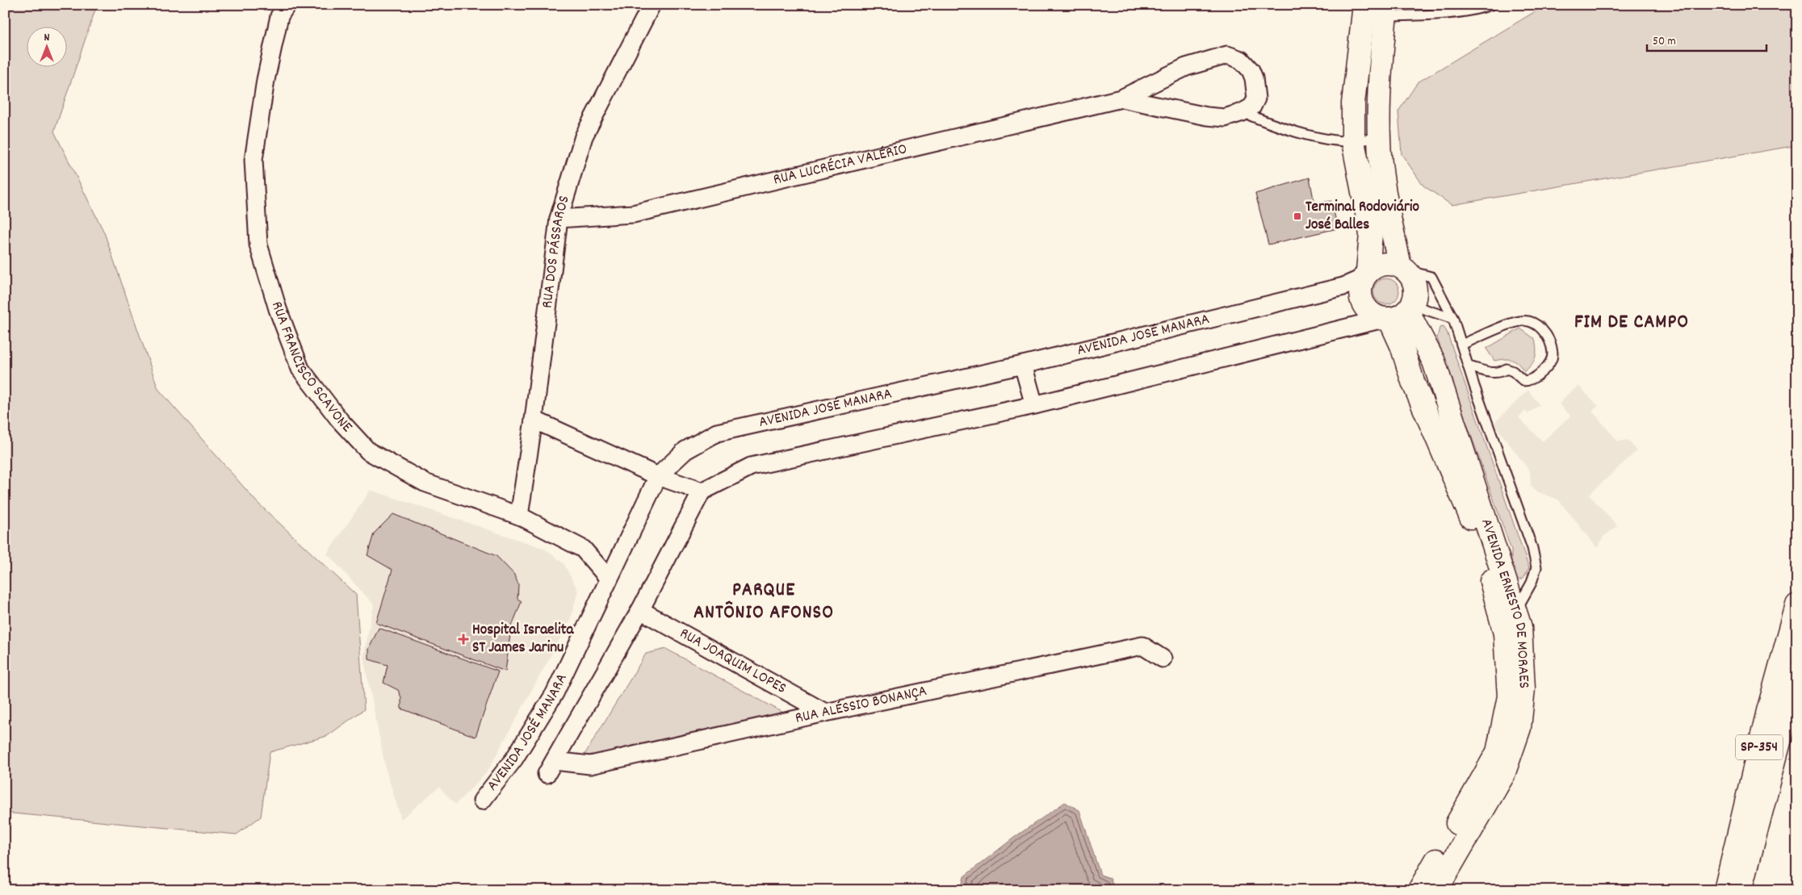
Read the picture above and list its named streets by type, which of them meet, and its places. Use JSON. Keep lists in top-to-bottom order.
{
  "streets": {
    "main road": ["AVENIDA ERNESTO DE MORAES", "SP-354"],
    "street": [
      "RUA LUCRÉCIA VALÉRIO",
      "RUA DOS PÁSSAROS",
      "AVENIDA JOSÉ MANARA",
      "RUA FRANCISCO SCAVONE",
      "RUA JOAQUIM LOPES",
      "RUA ALÉSSIO BONANÇA"
    ]
  },
  "crossings": [
    ["RUA LUCRÉCIA VALÉRIO", "RUA DOS PÁSSAROS"],
    ["RUA DOS PÁSSAROS", "RUA FRANCISCO SCAVONE"],
    ["AVENIDA JOSÉ MANARA", "RUA FRANCISCO SCAVONE"],
    ["AVENIDA JOSÉ MANARA", "AVENIDA ERNESTO DE MORAES"],
    ["RUA JOAQUIM LOPES", "RUA ALÉSSIO BONANÇA"]
  ],
  "districts": ["FIM DE CAMPO", "PARQUE ANTÔNIO AFONSO"],
  "places": {
    "transit": ["Terminal Rodoviário José Balles"],
    "health": ["Hospital Israelita ST James Jarinu"]
  },
  "scale_bar": "50 m",
  "north": "top"
}
